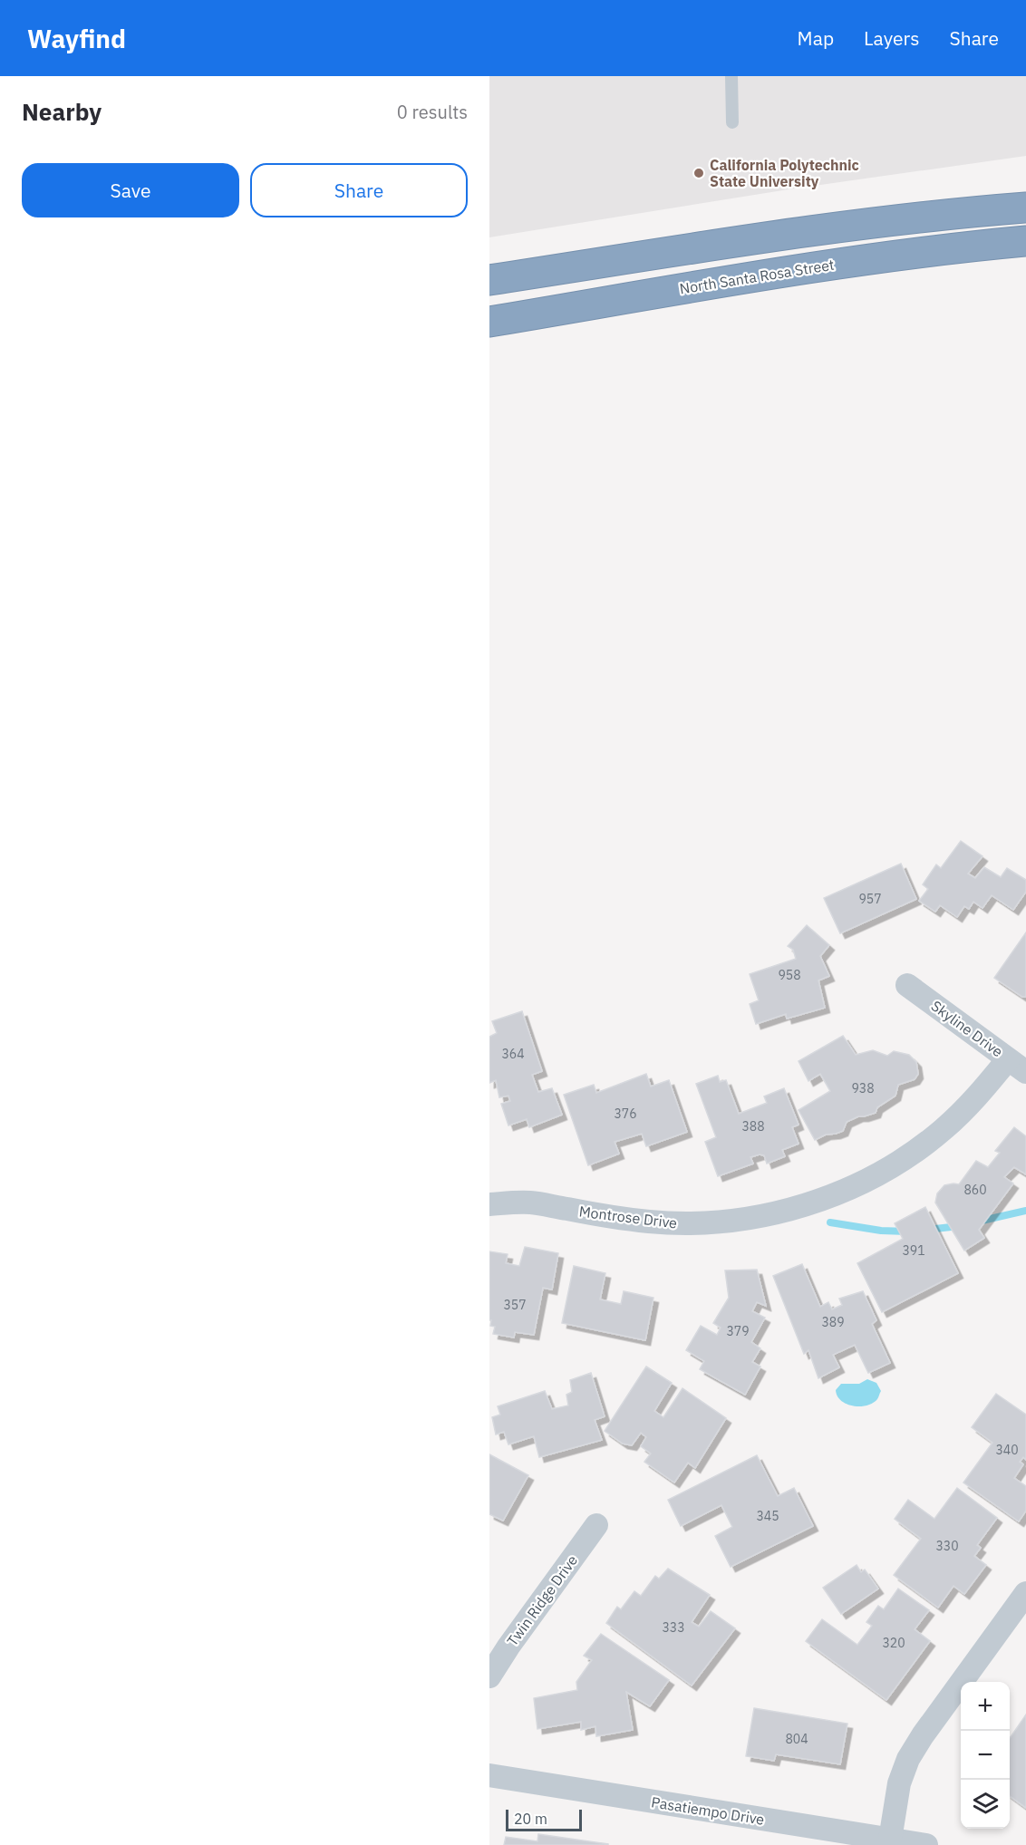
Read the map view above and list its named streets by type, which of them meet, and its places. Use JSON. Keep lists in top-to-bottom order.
{
  "streets": {
    "highway": ["North Santa Rosa Street"],
    "street": [
      "Skyline Drive",
      "Montrose Drive",
      "Twin Ridge Drive",
      "Pasatiempo Drive"
    ]
  },
  "crossings": [
    ["Skyline Drive", "Montrose Drive"]
  ],
  "places": ["California Polytechnic State University"],
  "house_numbers": [
    "957",
    "958",
    "364",
    "938",
    "376",
    "388",
    "860",
    "391",
    "357",
    "389",
    "379",
    "340",
    "345",
    "330",
    "333",
    "320",
    "804"
  ],
  "scale_bar": "20 m",
  "page": {
    "header": "Wayfind",
    "nav": ["Map", "Layers", "Share"],
    "heading": ["Nearby", "0 results"],
    "buttons": ["Save", "Share"],
    "map_buttons": ["+", "−"],
    "scale": "20 m"
  }
}
